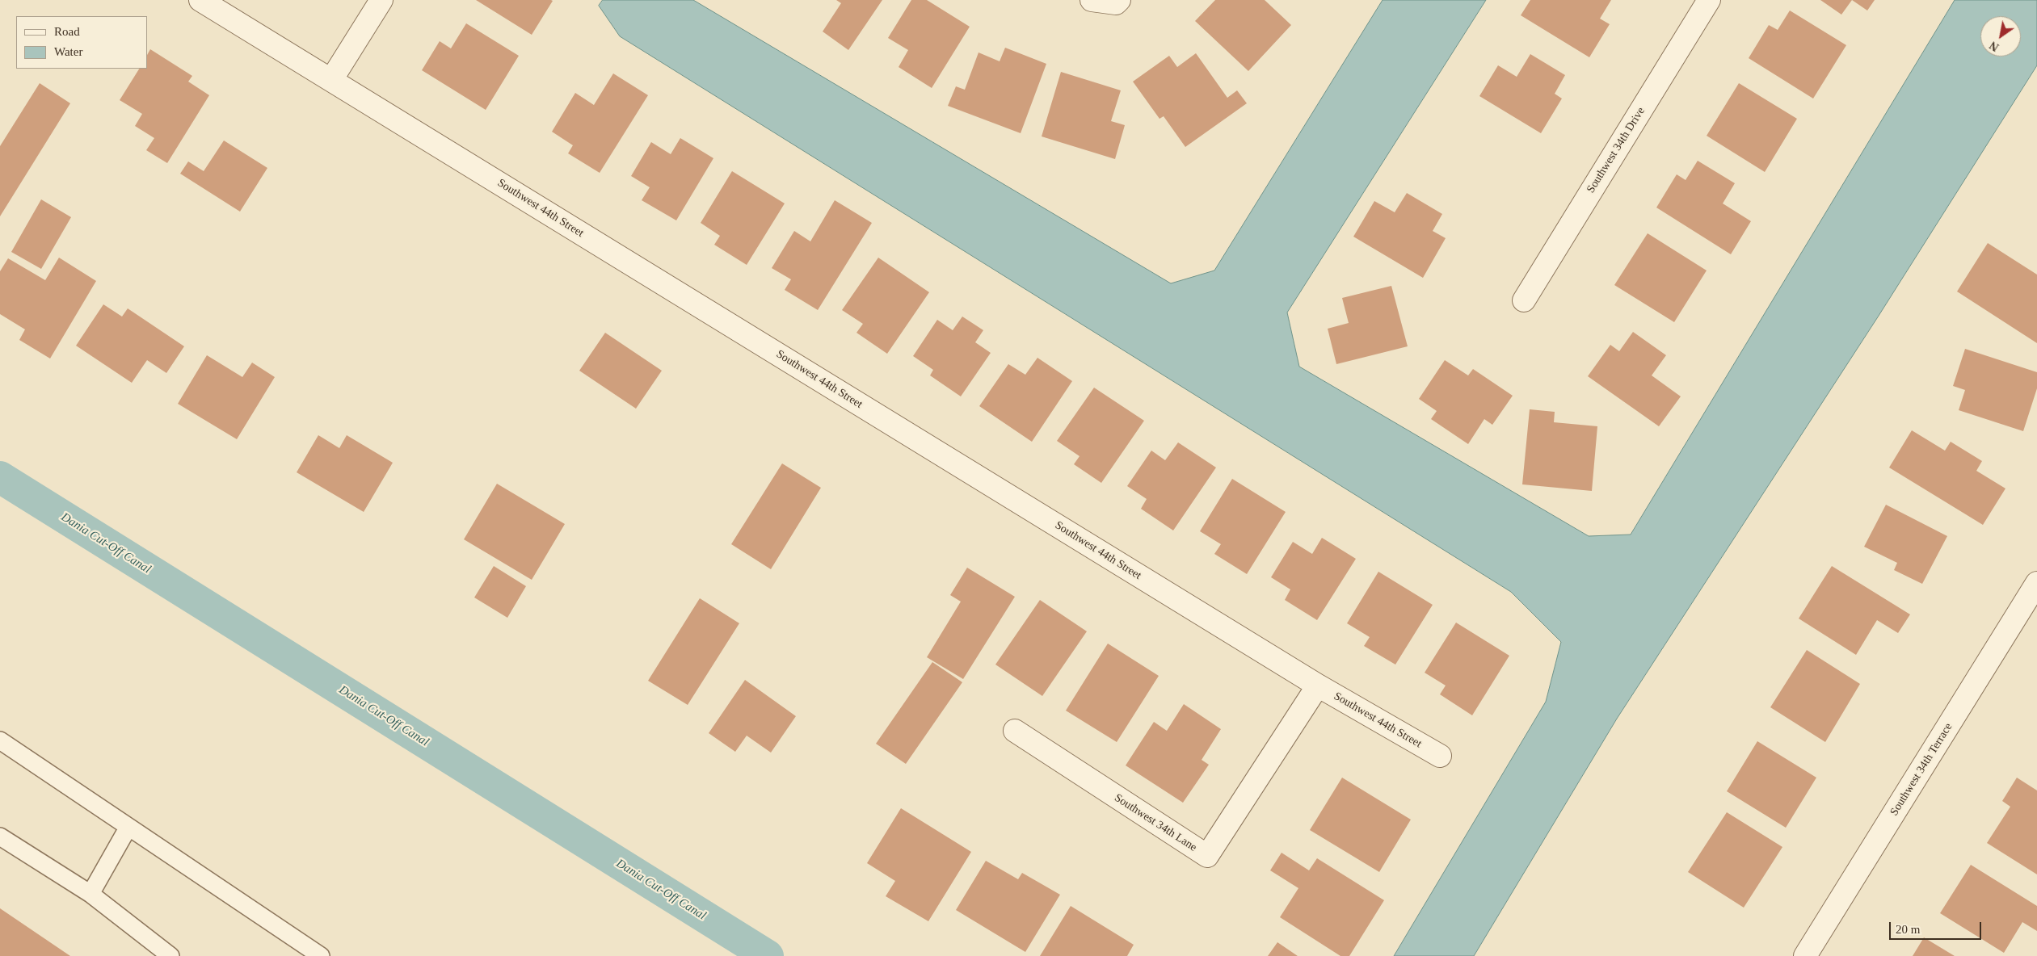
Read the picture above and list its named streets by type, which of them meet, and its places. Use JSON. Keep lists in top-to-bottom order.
{
  "streets": {
    "street": [
      "Southwest 34th Drive",
      "Southwest 44th Street",
      "Southwest 34th Terrace",
      "Southwest 34th Lane"
    ]
  },
  "crossings": [
    ["Southwest 44th Street", "Southwest 34th Lane"]
  ],
  "water": ["Dania Cut-Off Canal"],
  "legend": ["Road", "Water"],
  "scale_bar": "20 m",
  "north": "bottom left"
}
